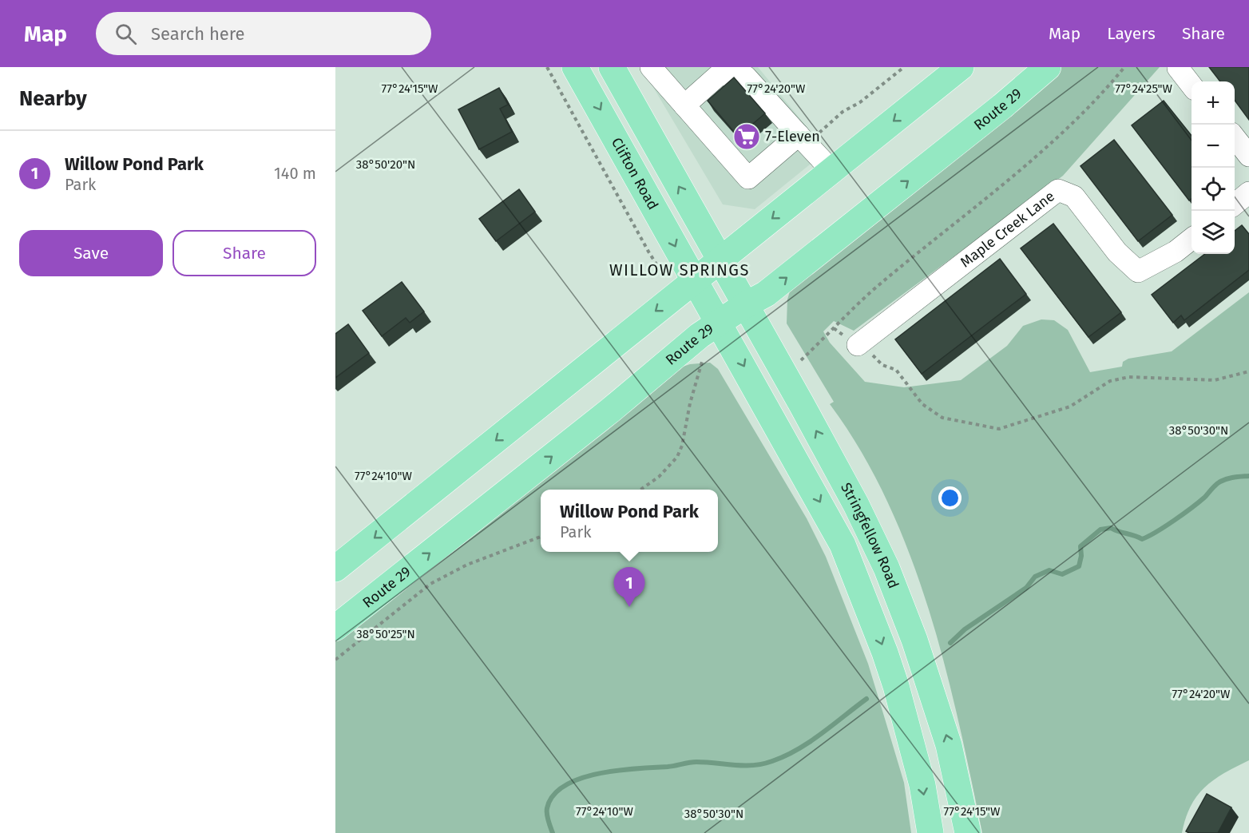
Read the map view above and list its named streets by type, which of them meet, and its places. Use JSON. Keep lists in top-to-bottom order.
{
  "streets": {
    "main road": ["Route 29", "Clifton Road", "Stringfellow Road"],
    "street": ["Maple Creek Lane"]
  },
  "crossings": [
    ["Route 29", "Stringfellow Road"],
    ["Clifton Road", "Stringfellow Road"]
  ],
  "districts": ["WILLOW SPRINGS"],
  "places": {
    "supermarket": ["7-Eleven"]
  },
  "page": {
    "header": "Map",
    "search": "Search here",
    "nav": ["Map", "Layers", "Share"],
    "heading": "Nearby",
    "map_buttons": ["+", "−"],
    "list": [
      {
        "mark": "1",
        "name": "Willow Pond Park",
        "note": "Park",
        "value": "140 m"
      }
    ],
    "buttons": ["Save", "Share"],
    "popup": ["Willow Pond Park", "Park"],
    "pins": "1"
  },
  "coordinates": [
    "77°24'15\"W",
    "77°24'20\"W",
    "77°24'25\"W",
    "38°50'20\"N",
    "38°50'30\"N",
    "77°24'10\"W",
    "38°50'25\"N"
  ]
}
